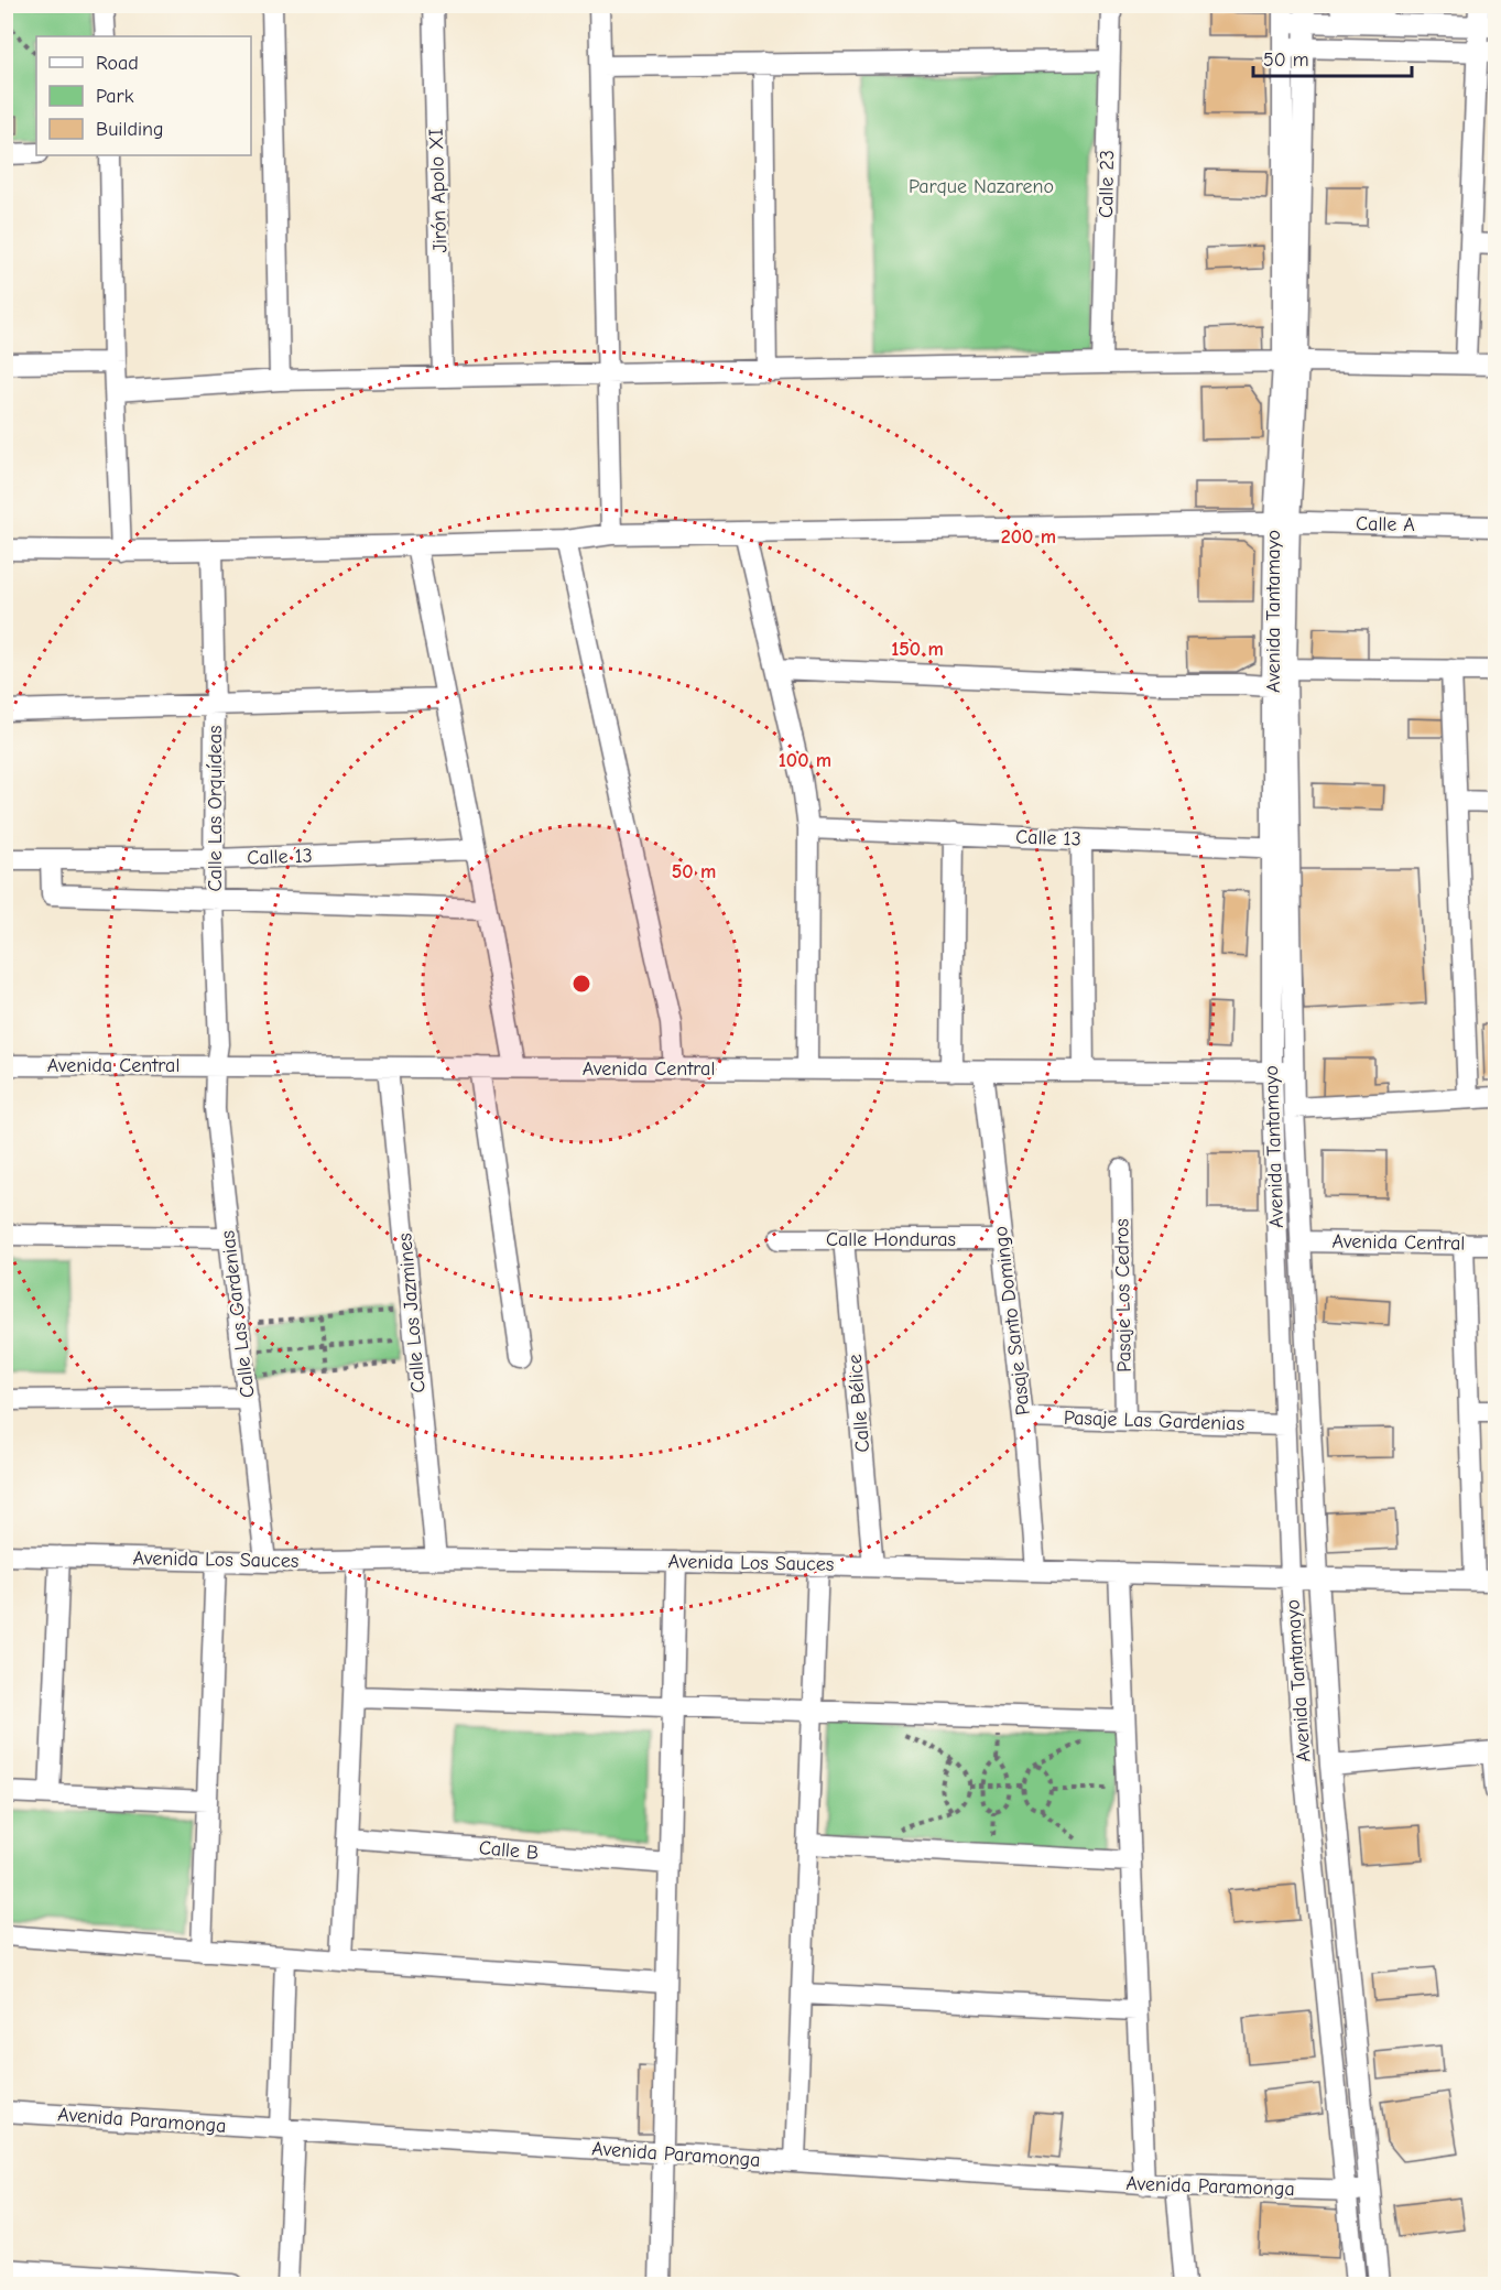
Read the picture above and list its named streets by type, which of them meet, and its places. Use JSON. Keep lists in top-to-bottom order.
{
  "streets": {
    "street": [
      "Calle 23",
      "Jirón Apolo XI",
      "Calle A",
      "Avenida Tantamayo",
      "Calle Las Orquídeas",
      "Calle 13",
      "Avenida Central",
      "Calle Honduras",
      "Pasaje Los Cedros",
      "Calle Los Jazmines",
      "Calle Las Gardenias",
      "Pasaje Santo Domingo",
      "Calle Bélice",
      "Pasaje Las Gardenias",
      "Avenida Los Sauces",
      "Calle B",
      "Avenida Paramonga"
    ]
  },
  "crossings": [
    ["Calle A", "Avenida Tantamayo"],
    ["Calle A", "Calle Las Orquídeas"],
    ["Avenida Tantamayo", "Calle 13"],
    ["Avenida Tantamayo", "Avenida Central"],
    ["Avenida Tantamayo", "Pasaje Las Gardenias"],
    ["Avenida Tantamayo", "Avenida Los Sauces"],
    ["Avenida Tantamayo", "Avenida Paramonga"],
    ["Calle Las Orquídeas", "Calle 13"],
    ["Calle Las Orquídeas", "Avenida Central"],
    ["Calle Las Orquídeas", "Calle Las Gardenias"],
    ["Avenida Central", "Calle Los Jazmines"],
    ["Avenida Central", "Calle Las Gardenias"],
    ["Avenida Central", "Pasaje Santo Domingo"],
    ["Calle Honduras", "Pasaje Santo Domingo"],
    ["Calle Honduras", "Calle Bélice"],
    ["Pasaje Los Cedros", "Pasaje Las Gardenias"],
    ["Calle Los Jazmines", "Avenida Los Sauces"],
    ["Calle Las Gardenias", "Avenida Los Sauces"],
    ["Pasaje Santo Domingo", "Pasaje Las Gardenias"],
    ["Pasaje Santo Domingo", "Avenida Los Sauces"],
    ["Calle Bélice", "Avenida Los Sauces"]
  ],
  "parks": ["Parque Nazareno"],
  "legend": ["Road", "Park", "Building"],
  "scale_bar": "50 m",
  "rings": [
    "200 m",
    "150 m",
    "100 m",
    "50 m"
  ]
}
